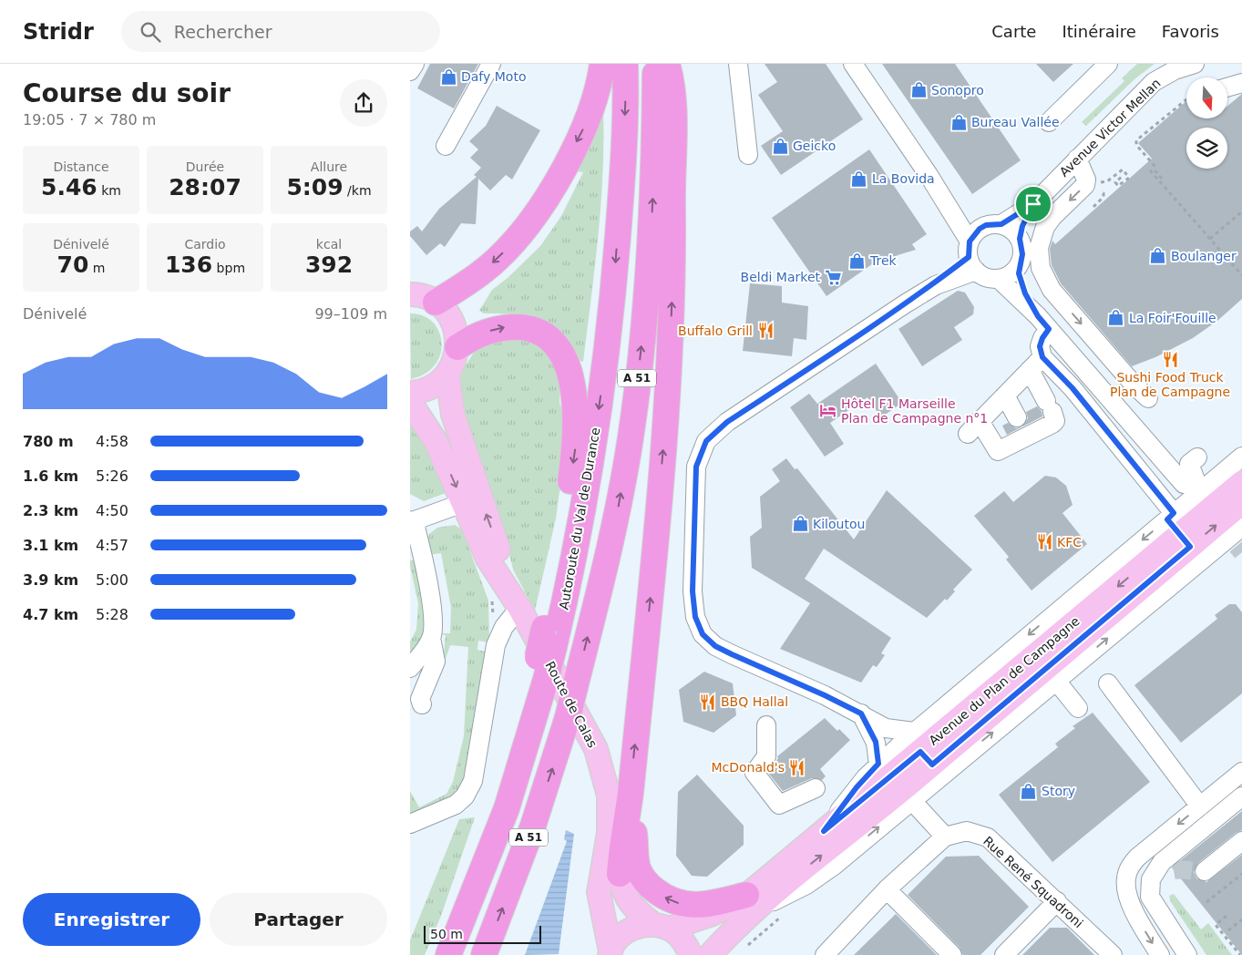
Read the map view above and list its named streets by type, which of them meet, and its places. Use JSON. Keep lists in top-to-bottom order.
{
  "streets": {
    "highway": ["A 51", "Autoroute du Val de Durance"],
    "main road": ["Avenue du Plan de Campagne", "Route de Calas"],
    "street": ["Avenue Victor Mellan", "Rue René Squadroni"]
  },
  "crossings": [
    ["Avenue du Plan de Campagne", "Route de Calas"]
  ],
  "places": {
    "shop": [
      "Dafy Moto",
      "Sonopro",
      "Bureau Vallée",
      "Geicko",
      "La Bovida",
      "Boulanger",
      "Trek",
      "La Foir'Fouille",
      "Kiloutou",
      "Story"
    ],
    "supermarket": ["Beldi Market"],
    "restaurant": [
      "Buffalo Grill",
      "Sushi Food Truck Plan de Campagne",
      "KFC",
      "BBQ Hallal",
      "McDonald's"
    ],
    "hotel": ["Hôtel F1 Marseille Plan de Campagne n°1"]
  },
  "scale_bar": "50 m",
  "north": "bottom",
  "page": {
    "header": "Stridr",
    "search": "Rechercher",
    "nav": ["Carte", "Itinéraire", "Favoris"],
    "heading": ["Course du soir", "19:05 · 7 × 780 m"],
    "stats": [
      ["Distance", "5.46 km"],
      ["Durée", "28:07"],
      ["Allure", "5:09 /km"],
      ["Dénivelé", "70 m"],
      ["Cardio", "136 bpm"],
      ["kcal", "392"]
    ],
    "chart": ["Dénivelé", "99–109 m"],
    "list": [
      {
        "name": "780 m",
        "note": "4:58"
      },
      {
        "name": "1.6 km",
        "note": "5:26"
      },
      {
        "name": "2.3 km",
        "note": "4:50"
      },
      {
        "name": "3.1 km",
        "note": "4:57"
      },
      {
        "name": "3.9 km",
        "note": "5:00"
      },
      {
        "name": "4.7 km",
        "note": "5:28"
      }
    ],
    "buttons": ["Enregistrer", "Partager"],
    "scale": "50 m"
  }
}
